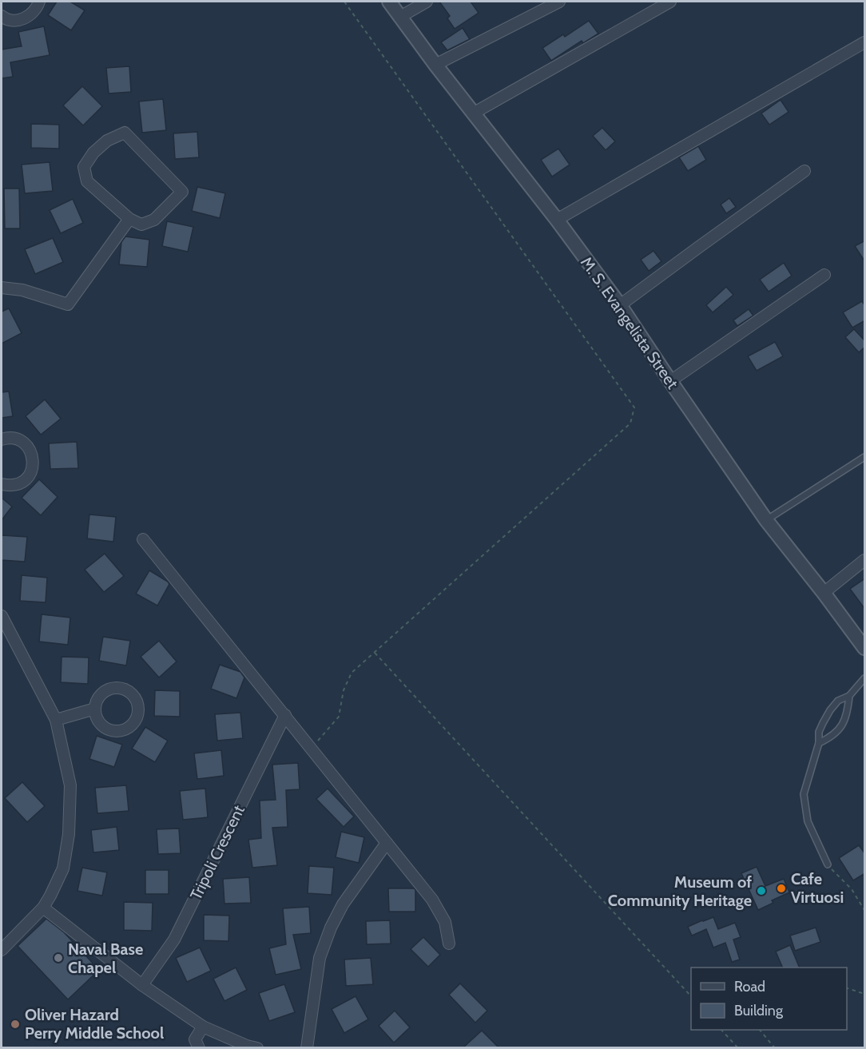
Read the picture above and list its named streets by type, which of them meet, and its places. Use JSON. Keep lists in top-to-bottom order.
{
  "streets": {
    "street": ["M. S. Evangelista Street", "Tripoli Crescent"]
  },
  "places": [
    "Cafe Virtuosi",
    "Museum of Community Heritage",
    "Naval Base Chapel",
    "Oliver Hazard Perry Middle School"
  ],
  "legend": ["Road", "Building"]
}
